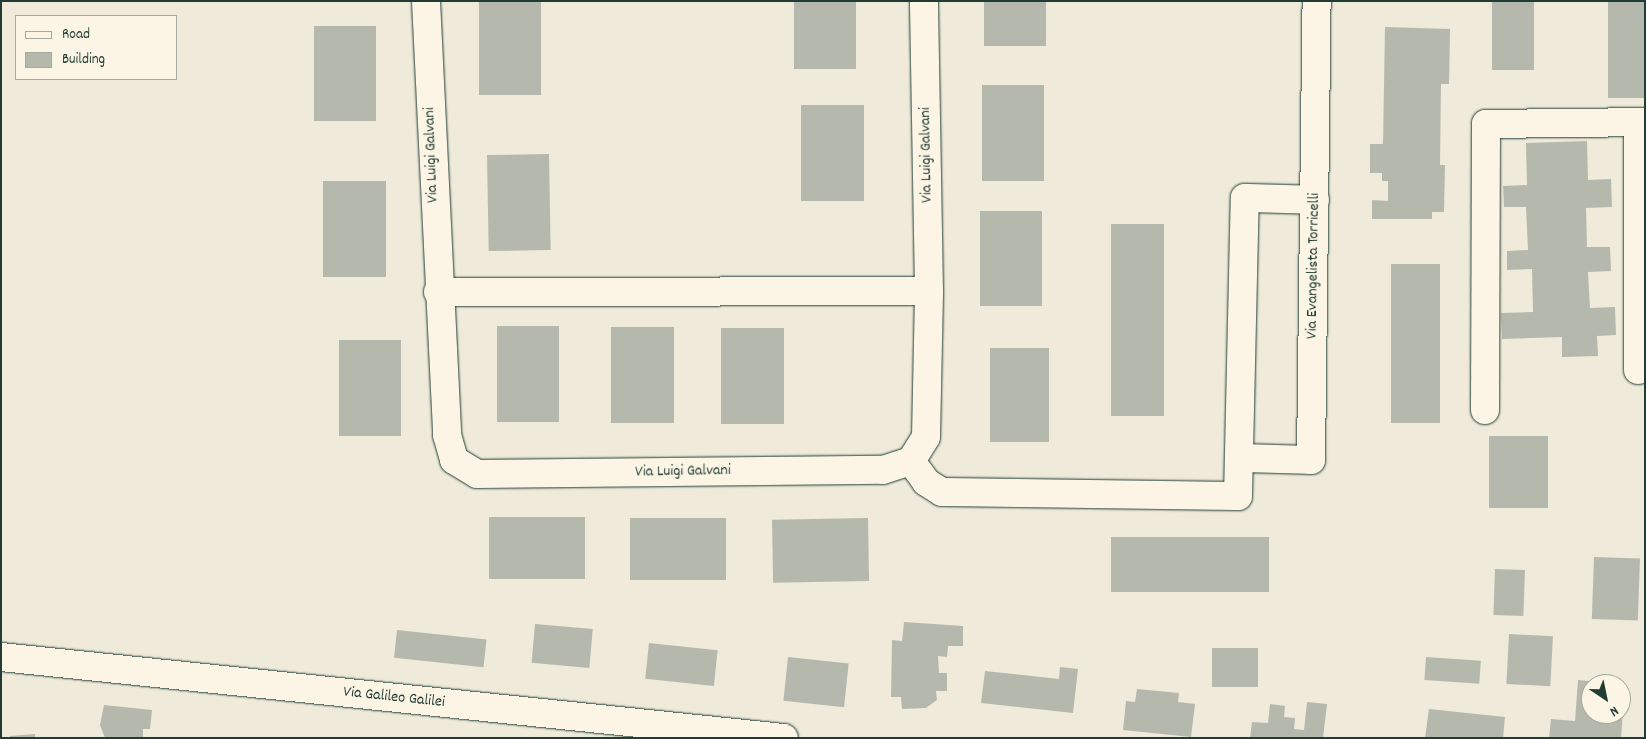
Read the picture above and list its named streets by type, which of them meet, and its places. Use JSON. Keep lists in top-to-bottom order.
{
  "streets": {
    "street": ["Via Luigi Galvani", "Via Evangelista Torricelli", "Via Galileo Galilei"]
  },
  "legend": ["Road", "Building"],
  "north": "bottom right"
}
